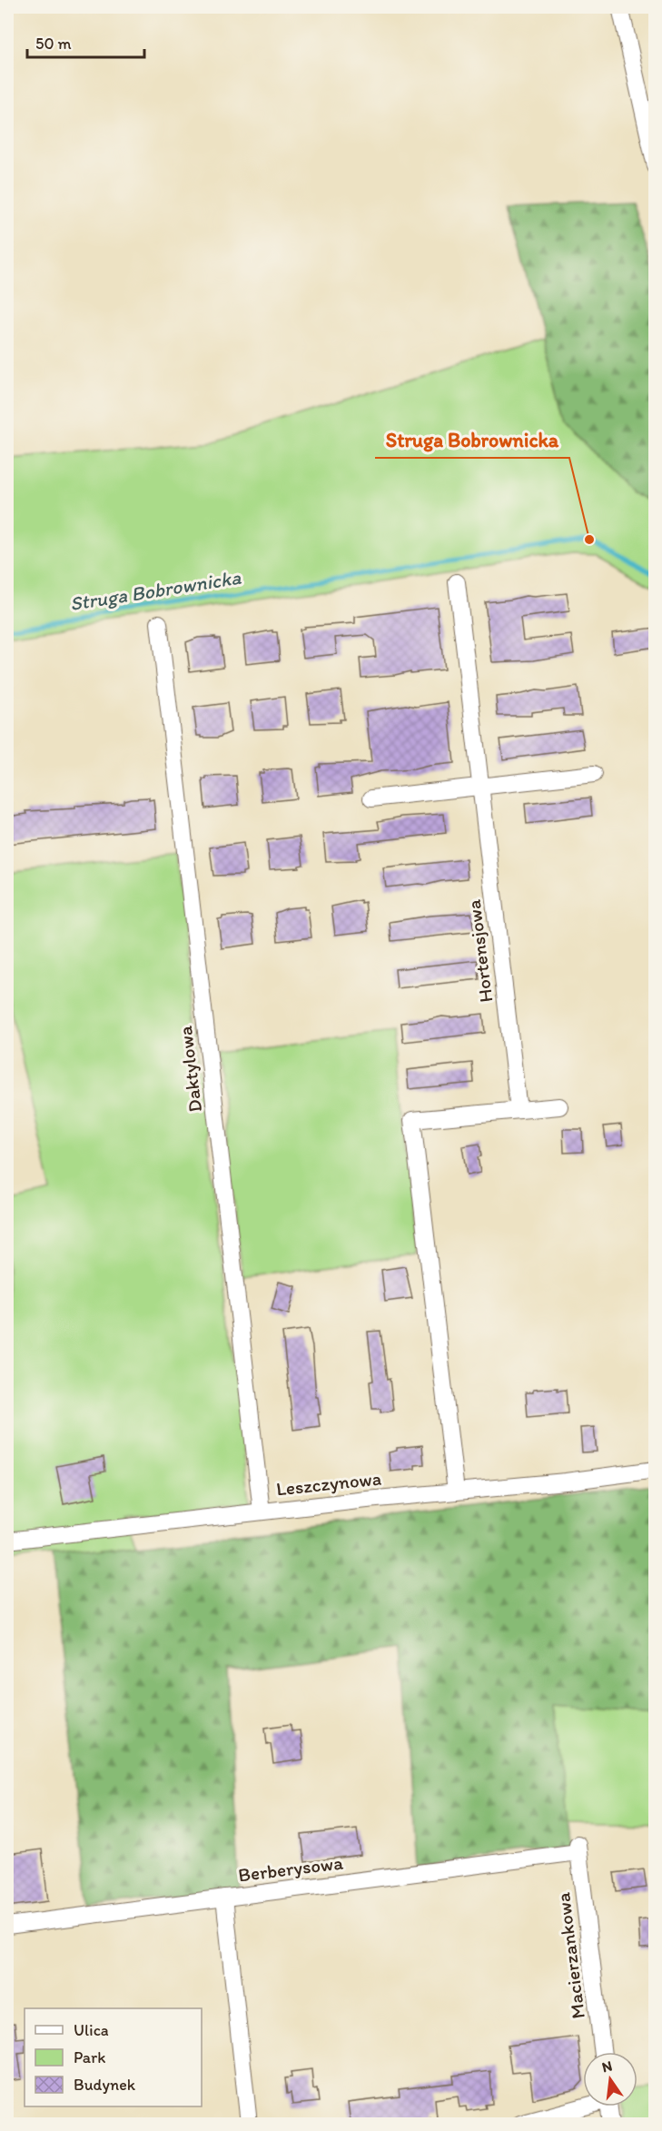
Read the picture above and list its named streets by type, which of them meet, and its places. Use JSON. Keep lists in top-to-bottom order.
{
  "streets": {
    "street": [
      "Hortensjowa",
      "Daktylowa",
      "Leszczynowa",
      "Berberysowa",
      "Macierzankowa"
    ]
  },
  "crossings": [
    ["Daktylowa", "Leszczynowa"],
    ["Berberysowa", "Macierzankowa"]
  ],
  "water": ["Struga Bobrownicka"],
  "places": ["Struga Bobrownicka"],
  "legend": ["Ulica", "Park", "Budynek"],
  "scale_bar": "50 m",
  "north": "top"
}
